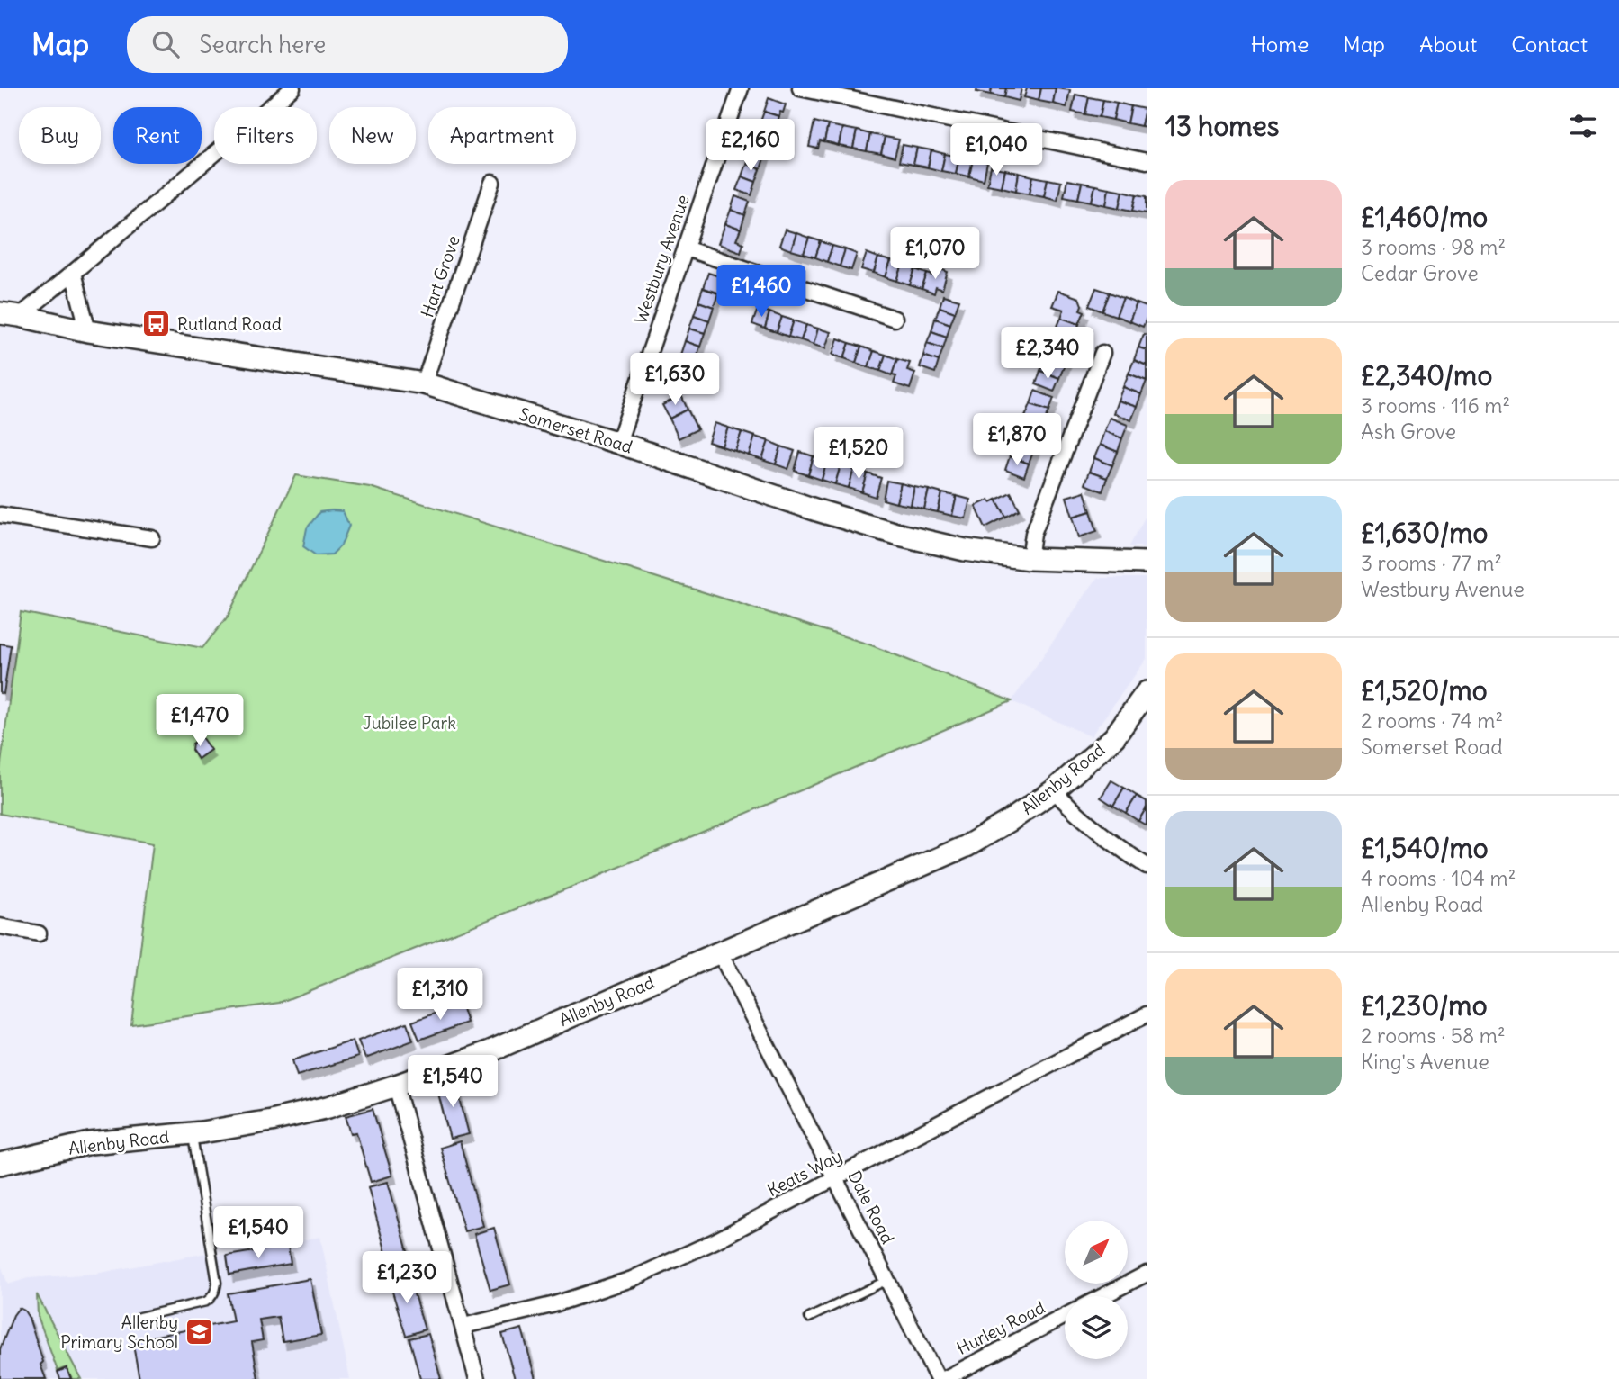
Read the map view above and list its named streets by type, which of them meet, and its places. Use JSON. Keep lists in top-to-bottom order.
{
  "streets": {
    "street": [
      "Westbury Avenue",
      "Hart Grove",
      "Somerset Road",
      "Allenby Road",
      "Keats Way",
      "Dale Road",
      "Hurley Road"
    ]
  },
  "crossings": [
    ["Westbury Avenue", "Somerset Road"],
    ["Hart Grove", "Somerset Road"],
    ["Allenby Road", "Dale Road"],
    ["Keats Way", "Dale Road"]
  ],
  "parks": ["Jubilee Park"],
  "places": {
    "bus stop": ["Rutland Road"],
    "school or university": ["Allenby Primary School"]
  },
  "north": "top right",
  "page": {
    "header": "Map",
    "search": "Search here",
    "nav": [
      "Home",
      "Map",
      "About",
      "Contact"
    ],
    "heading": "13 homes",
    "chip": [
      "Buy",
      "Rent",
      "Filters",
      "New",
      "Apartment"
    ],
    "price": [
      "£2,160",
      "£1,040",
      "£1,070",
      "£1,460",
      "£2,340",
      "£1,630",
      "£1,870",
      "£1,520",
      "£1,470",
      "£1,310",
      "£1,540",
      "£1,540",
      "£1,230"
    ],
    "list": [
      {
        "name": "£1,460/mo",
        "note": "3 rooms · 98 m² · Cedar Grove"
      },
      {
        "name": "£2,340/mo",
        "note": "3 rooms · 116 m² · Ash Grove"
      },
      {
        "name": "£1,630/mo",
        "note": "3 rooms · 77 m² · Westbury Avenue"
      },
      {
        "name": "£1,520/mo",
        "note": "2 rooms · 74 m² · Somerset Road"
      },
      {
        "name": "£1,540/mo",
        "note": "4 rooms · 104 m² · Allenby Road"
      },
      {
        "name": "£1,230/mo",
        "note": "2 rooms · 58 m² · King's Avenue"
      }
    ]
  }
}
